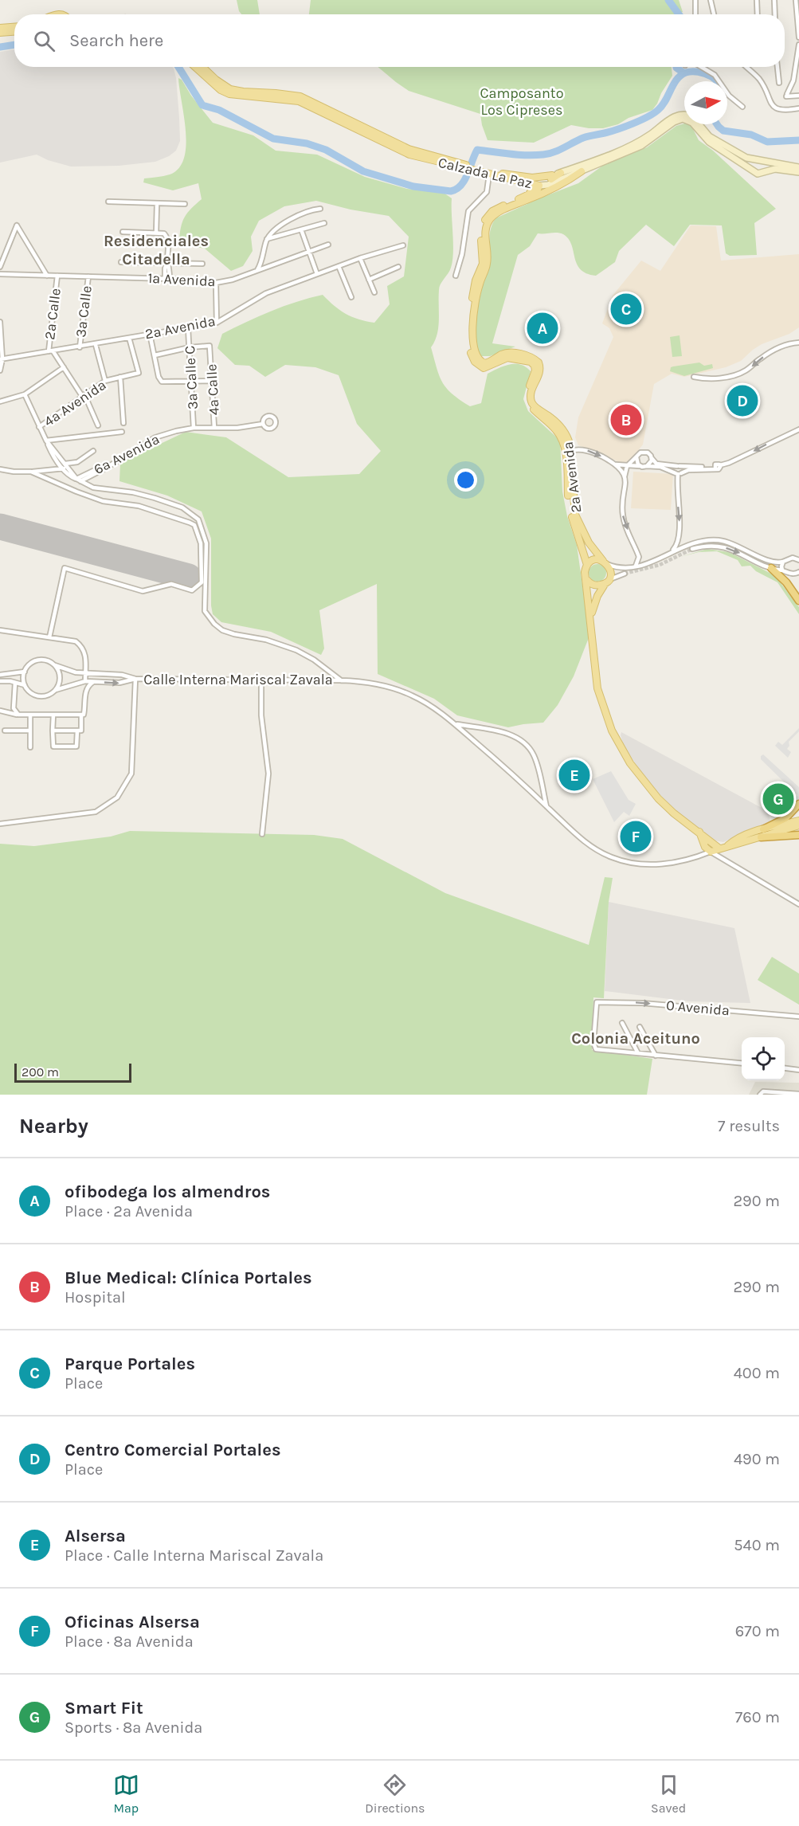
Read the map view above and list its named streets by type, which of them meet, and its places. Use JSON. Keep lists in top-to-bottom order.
{
  "streets": {
    "main road": ["Calzada La Paz", "2a Avenida"],
    "street": [
      "1a Avenida",
      "3a Calle",
      "2a Calle",
      "3a Calle C",
      "4a Calle",
      "4a Avenida",
      "6a Avenida",
      "Calle Interna Mariscal Zavala",
      "0 Avenida"
    ]
  },
  "crossings": [
    ["Calzada La Paz", "2a Avenida"],
    ["1a Avenida", "3a Calle"],
    ["1a Avenida", "2a Calle"],
    ["3a Calle", "2a Avenida"],
    ["3a Calle", "4a Avenida"],
    ["2a Calle", "2a Avenida"],
    ["2a Calle", "4a Avenida"],
    ["2a Avenida", "3a Calle C"],
    ["2a Avenida", "4a Avenida"],
    ["3a Calle C", "4a Calle"],
    ["3a Calle C", "6a Avenida"],
    ["4a Calle", "6a Avenida"],
    ["6a Avenida", "Calle Interna Mariscal Zavala"]
  ],
  "districts": ["Residenciales Citadella", "Colonia Aceituno"],
  "parks": ["Camposanto Los Cipreses"],
  "scale_bar": "200 m",
  "north": "right",
  "page": {
    "search": "Search here",
    "pins": [
      "C",
      "A",
      "D",
      "B",
      "E",
      "G",
      "F"
    ],
    "scale": "200 m",
    "heading": ["Nearby", "7 results"],
    "list": [
      {
        "mark": "A",
        "name": "ofibodega los almendros",
        "note": "Place · 2a Avenida",
        "value": "290 m"
      },
      {
        "mark": "B",
        "name": "Blue Medical: Clínica Portales",
        "note": "Hospital",
        "value": "290 m"
      },
      {
        "mark": "C",
        "name": "Parque Portales",
        "note": "Place",
        "value": "400 m"
      },
      {
        "mark": "D",
        "name": "Centro Comercial Portales",
        "note": "Place",
        "value": "490 m"
      },
      {
        "mark": "E",
        "name": "Alsersa",
        "note": "Place · Calle Interna Mariscal Zavala",
        "value": "540 m"
      },
      {
        "mark": "F",
        "name": "Oficinas Alsersa",
        "note": "Place · 8a Avenida",
        "value": "670 m"
      },
      {
        "mark": "G",
        "name": "Smart Fit",
        "note": "Sports · 8a Avenida",
        "value": "760 m"
      }
    ],
    "nav": ["Map", "Directions", "Saved"]
  }
}
